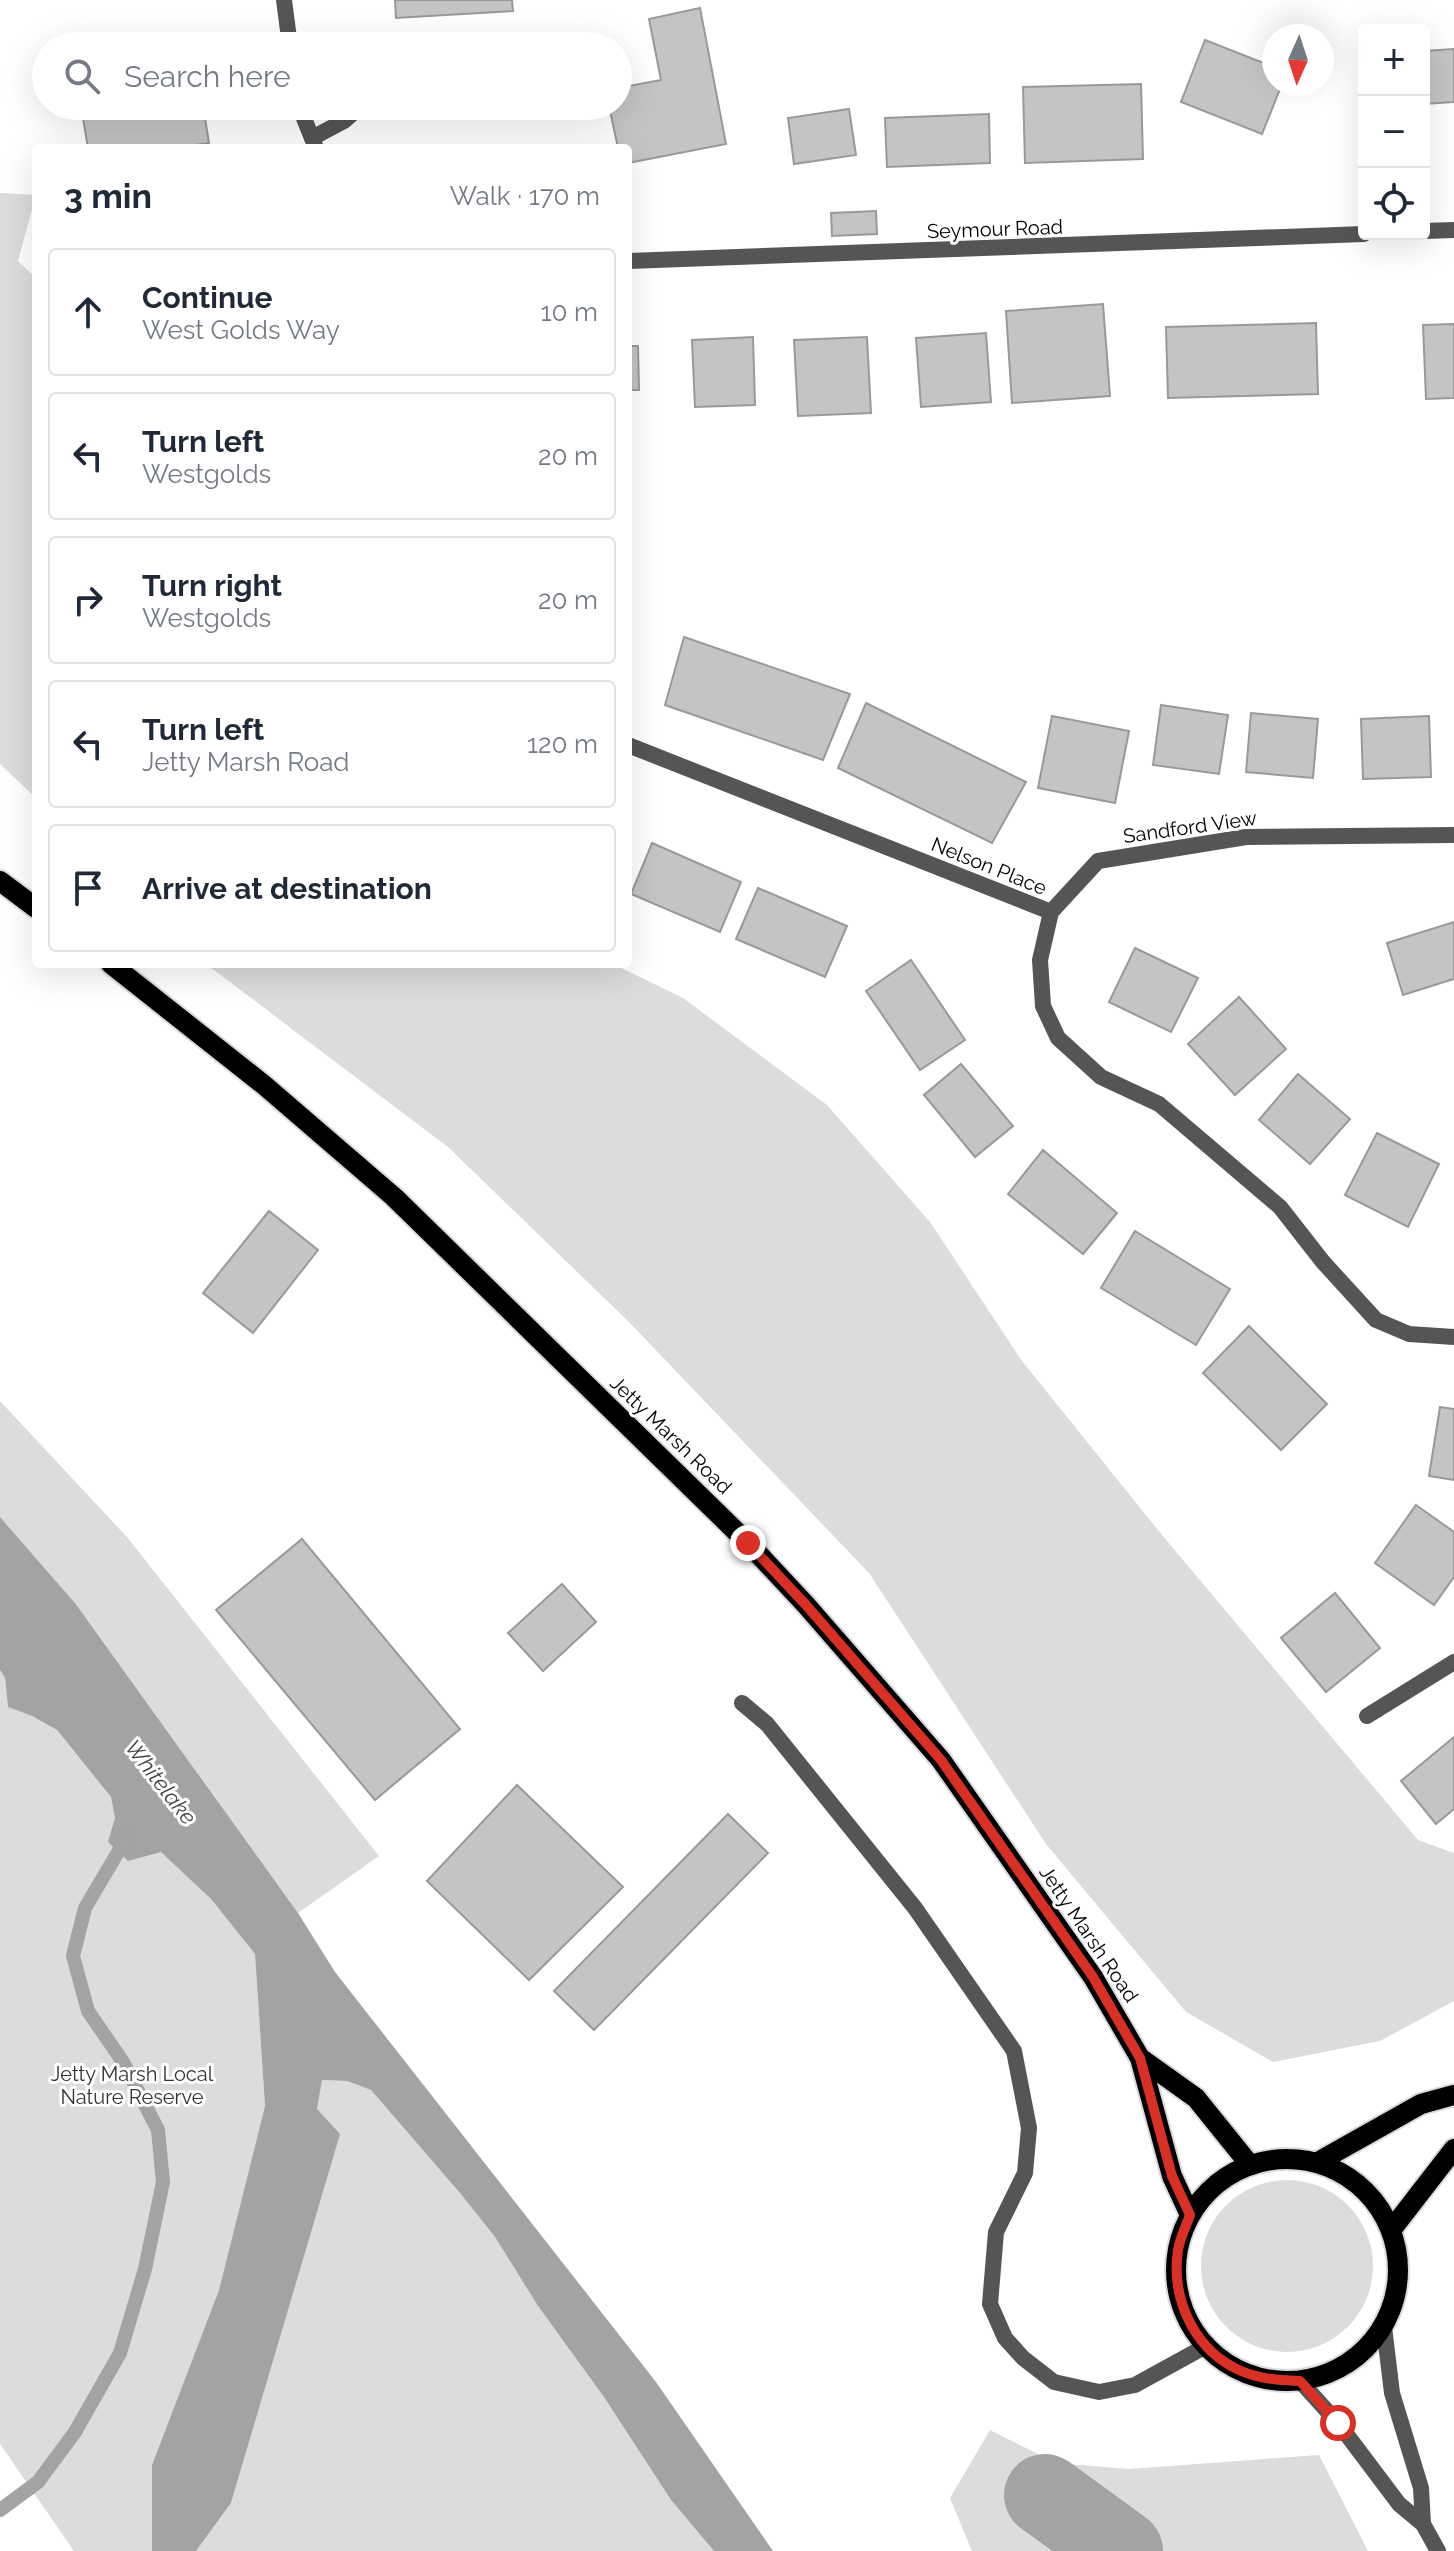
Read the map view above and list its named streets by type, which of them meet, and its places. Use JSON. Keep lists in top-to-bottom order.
{
  "streets": {
    "main road": ["Jetty Marsh Road"],
    "street": ["Seymour Road", "Sandford View", "Nelson Place"]
  },
  "crossings": [
    ["Sandford View", "Nelson Place"]
  ],
  "water": ["Whitelake"],
  "parks": ["Jetty Marsh Local Nature Reserve"],
  "north": "bottom",
  "page": {
    "map_buttons": ["+", "−"],
    "search": "Search here",
    "heading": ["3 min", "Walk · 170 m"],
    "list": [
      ["Continue", "West Golds Way", "10 m"],
      ["Turn left", "Westgolds", "20 m"],
      ["Turn right", "Westgolds", "20 m"],
      ["Turn left", "Jetty Marsh Road", "120 m"],
      "Arrive at destination"
    ]
  }
}
